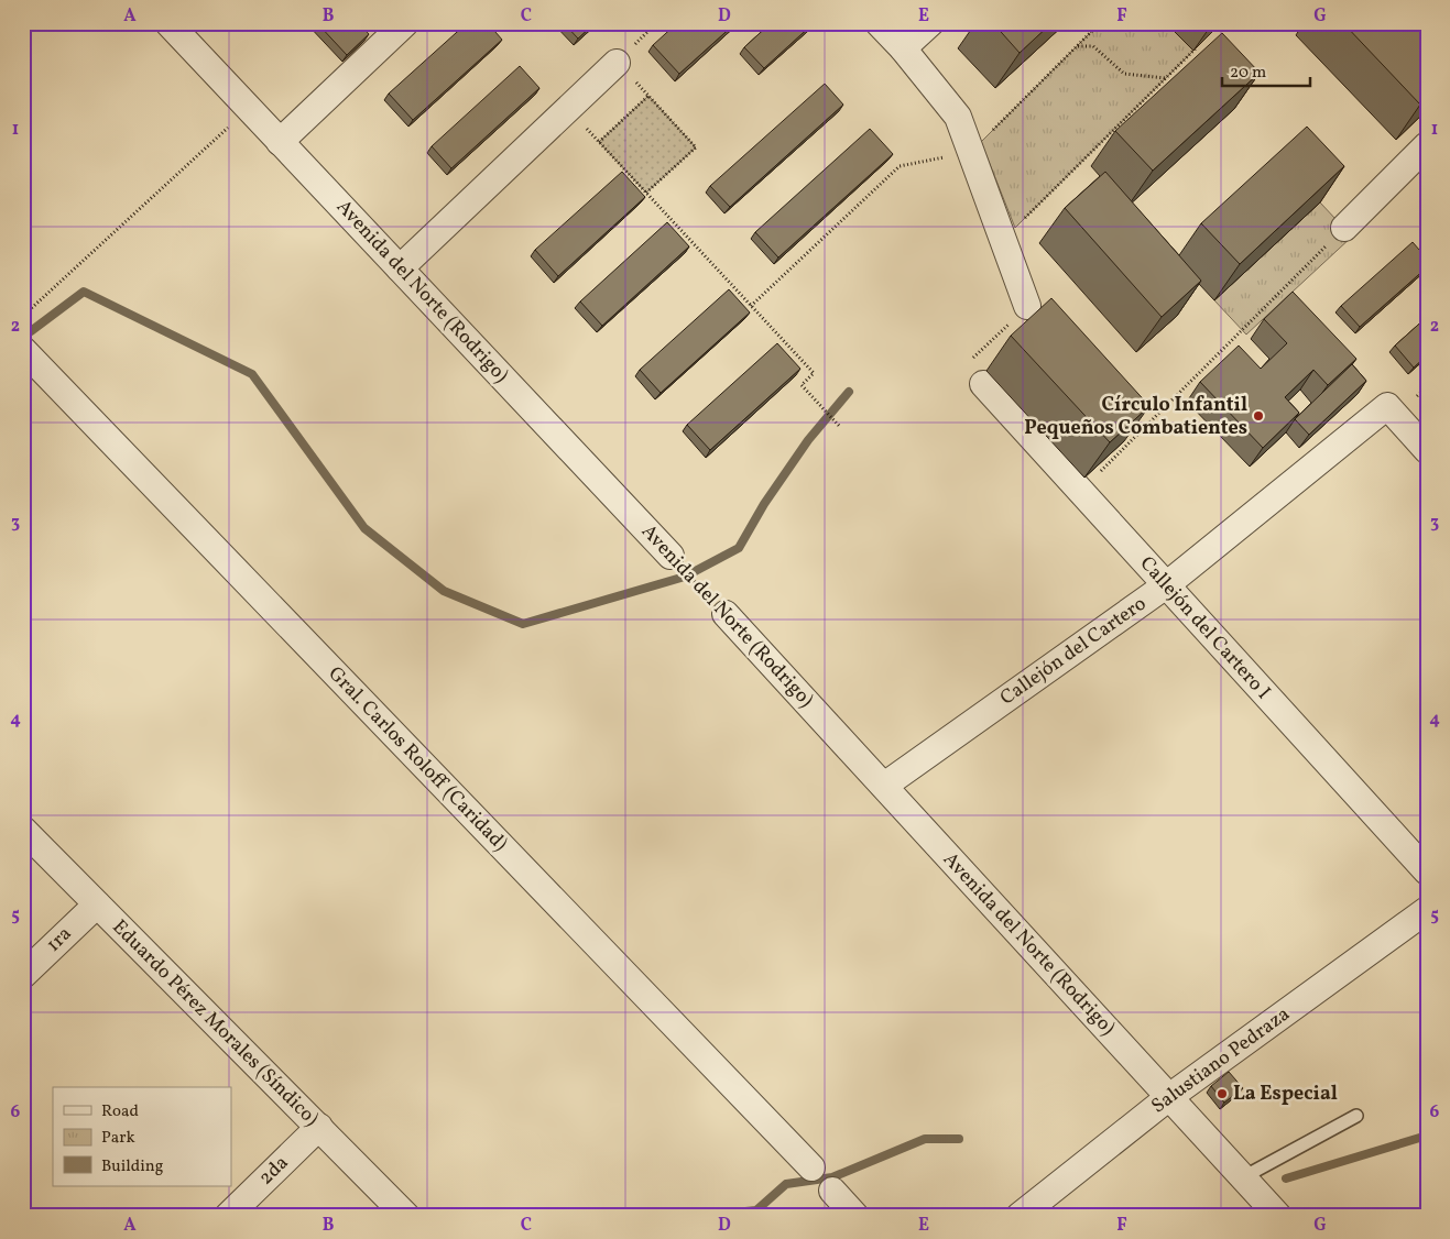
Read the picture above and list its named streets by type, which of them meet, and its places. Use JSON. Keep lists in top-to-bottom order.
{
  "streets": {
    "street": [
      "Avenida del Norte (Rodrigo)",
      "Callejón del Cartero I",
      "Callejón del Cartero",
      "Gral. Carlos Roloff (Caridad)",
      "1ra",
      "Eduardo Pérez Morales (Síndico)",
      "Salustiano Pedraza",
      "2da"
    ]
  },
  "crossings": [
    ["Avenida del Norte (Rodrigo)", "Callejón del Cartero"],
    ["Avenida del Norte (Rodrigo)", "Salustiano Pedraza"],
    ["Callejón del Cartero I", "Callejón del Cartero"],
    ["1ra", "Eduardo Pérez Morales (Síndico)"],
    ["Eduardo Pérez Morales (Síndico)", "2da"]
  ],
  "places": ["Círculo Infantil Pequeños Combatientes", "La Especial"],
  "legend": ["Road", "Park", "Building"],
  "scale_bar": "20 m",
  "grid": {
    "columns": [
      "A",
      "B",
      "C",
      "D",
      "E",
      "F",
      "G"
    ],
    "rows": [
      "1",
      "2",
      "3",
      "4",
      "5",
      "6"
    ]
  }
}
